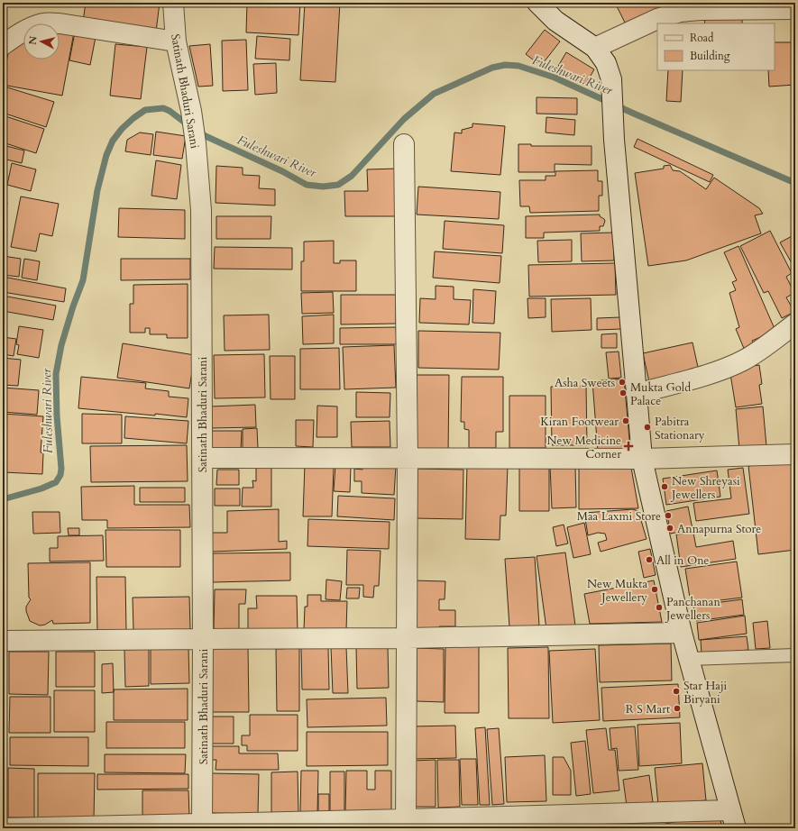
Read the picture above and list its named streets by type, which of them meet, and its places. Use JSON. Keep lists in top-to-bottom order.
{
  "streets": {
    "street": ["Satinath Bhaduri Sarani"]
  },
  "water": ["Fuleshwari River"],
  "places": {
    "other": [
      "Asha Sweets",
      "Mukta Gold Palace",
      "Kiran Footwear",
      "Pabitra Stationary",
      "New Shreyasi Jewellers",
      "Maa Laxmi Store",
      "Annapurna Store",
      "All in One",
      "New Mukta Jewellery",
      "Panchanan Jewellers",
      "Star Haji Biryani",
      "R S Mart"
    ],
    "health": ["New Medicine Corner"]
  },
  "legend": ["Road", "Building"],
  "north": "left"
}
